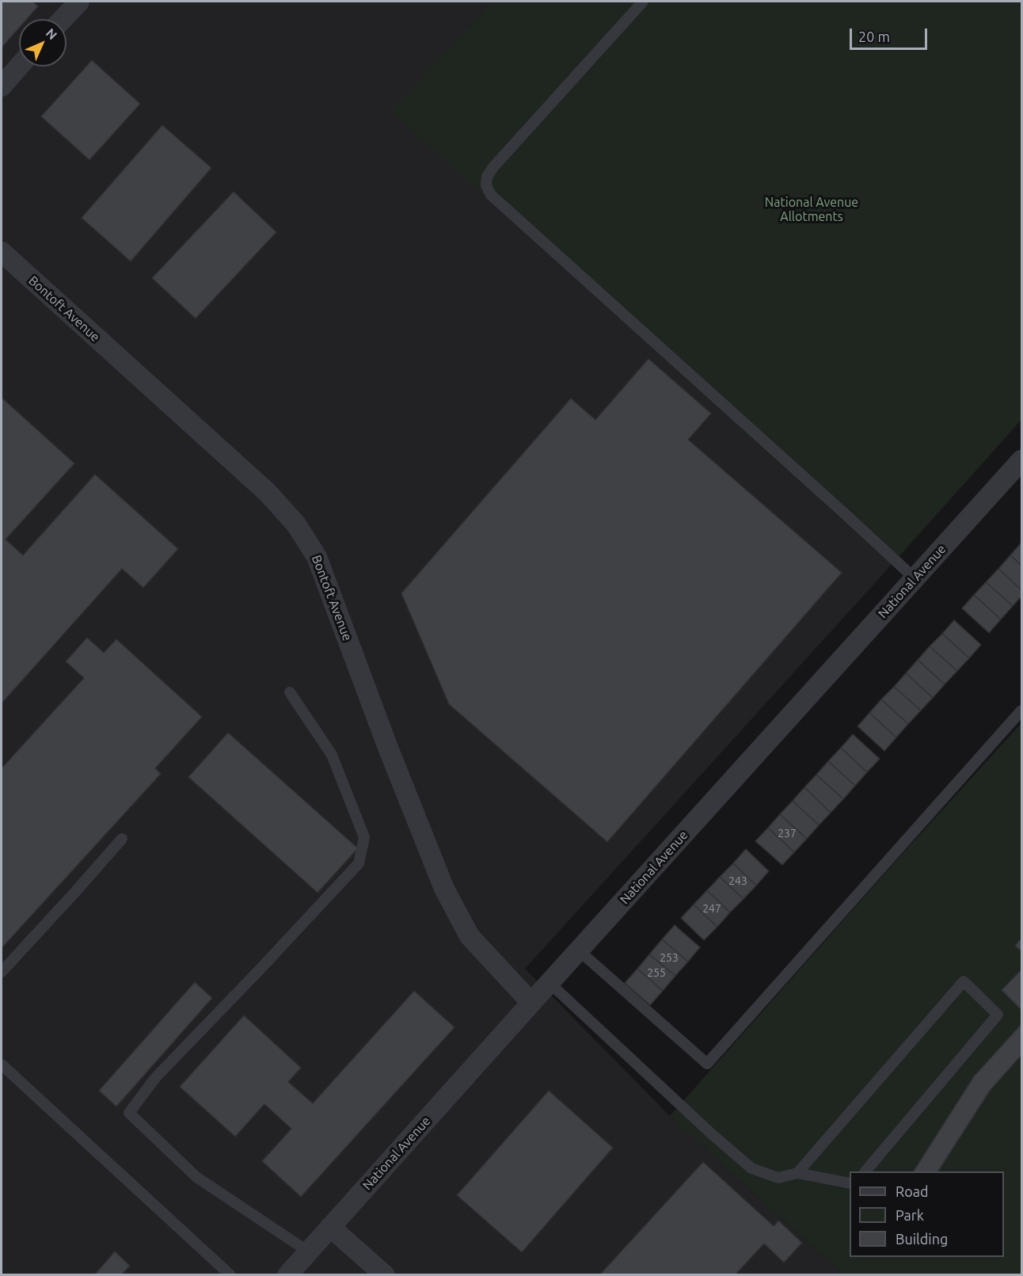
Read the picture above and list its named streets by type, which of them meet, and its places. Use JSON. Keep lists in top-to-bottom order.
{
  "streets": {
    "street": ["Bontoft Avenue", "National Avenue"]
  },
  "crossings": [
    ["Bontoft Avenue", "National Avenue"]
  ],
  "parks": ["National Avenue Allotments"],
  "house_numbers": [
    "237",
    "243",
    "247",
    "253",
    "255"
  ],
  "legend": ["Road", "Park", "Building"],
  "scale_bar": "20 m",
  "north": "top right"
}
